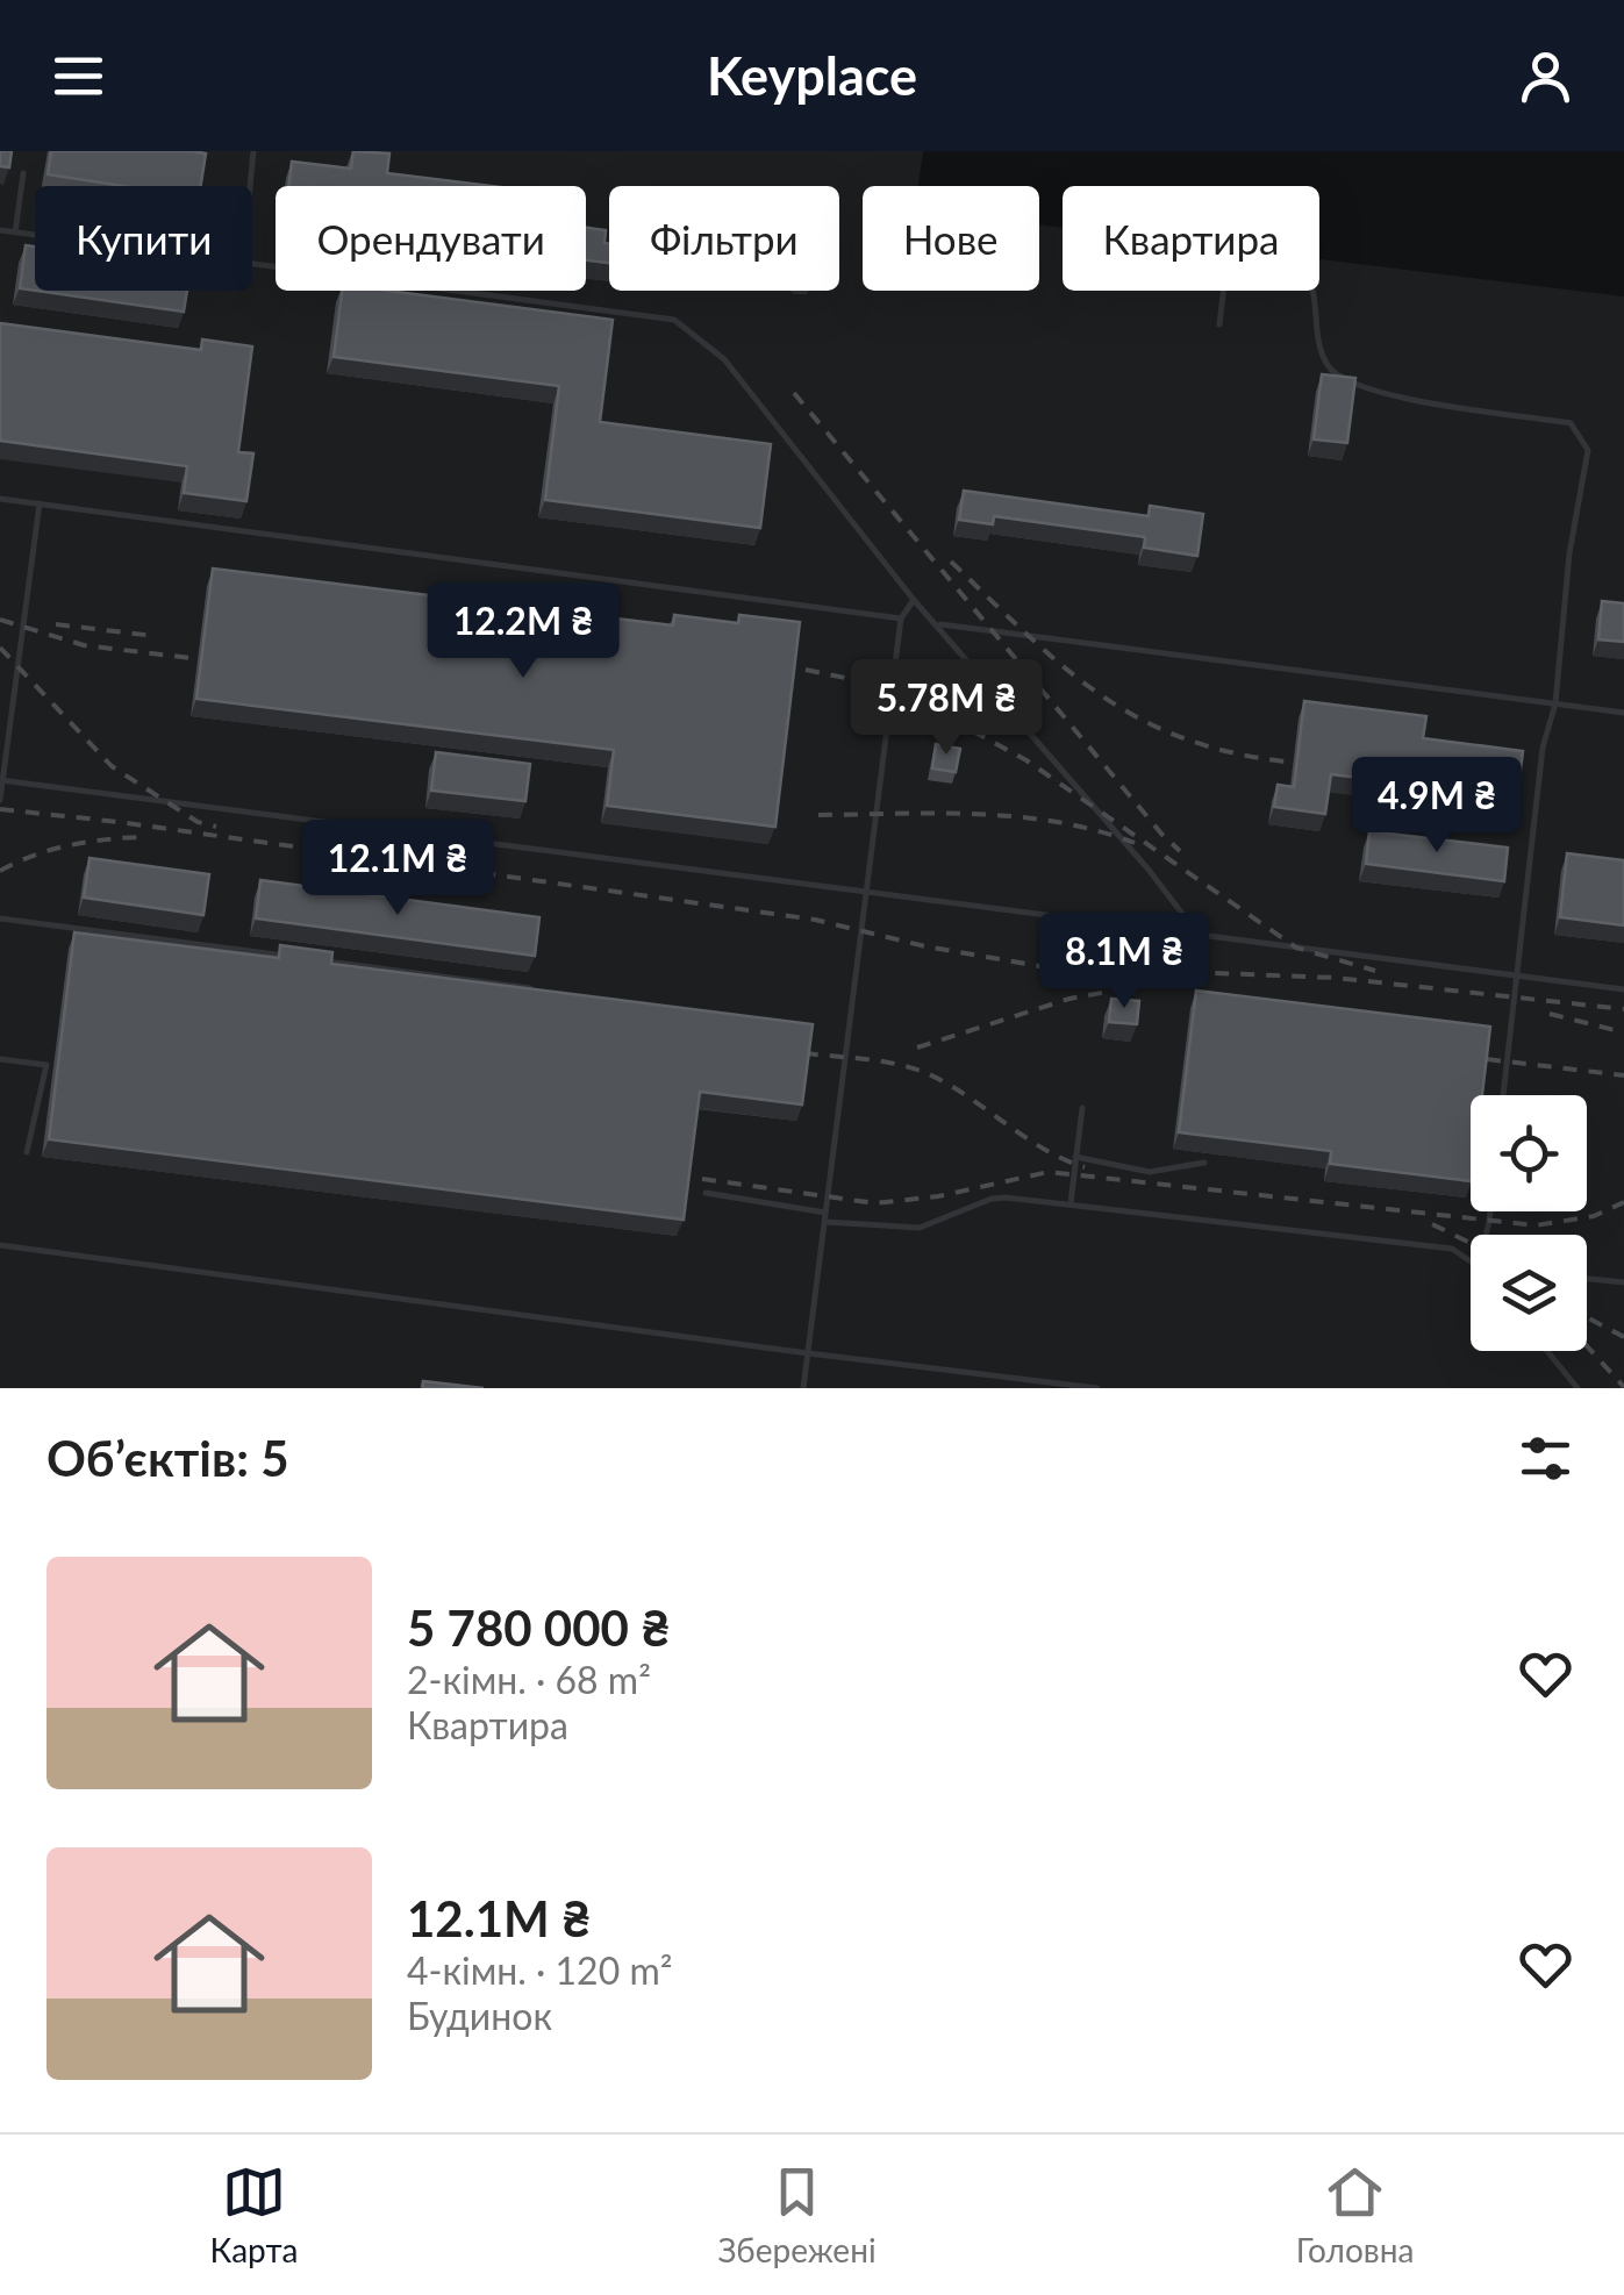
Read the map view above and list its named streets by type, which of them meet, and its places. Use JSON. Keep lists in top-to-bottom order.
{
  "page": {
    "header": "Keyplace",
    "chip": [
      "Купити",
      "Орендувати",
      "Фільтри",
      "Нове",
      "Квартира"
    ],
    "price": [
      "12.2M ₴",
      "5.78M ₴",
      "4.9M ₴",
      "12.1M ₴",
      "8.1M ₴"
    ],
    "heading": "Об’єктів: 5",
    "list": [
      {
        "name": "5 780 000 ₴",
        "note": "2-кімн. · 68 m² · Квартира"
      },
      {
        "name": "12.1M ₴",
        "note": "4-кімн. · 120 m² · Будинок"
      }
    ],
    "tabs": ["Карта", "Збережені", "Головна"]
  }
}
